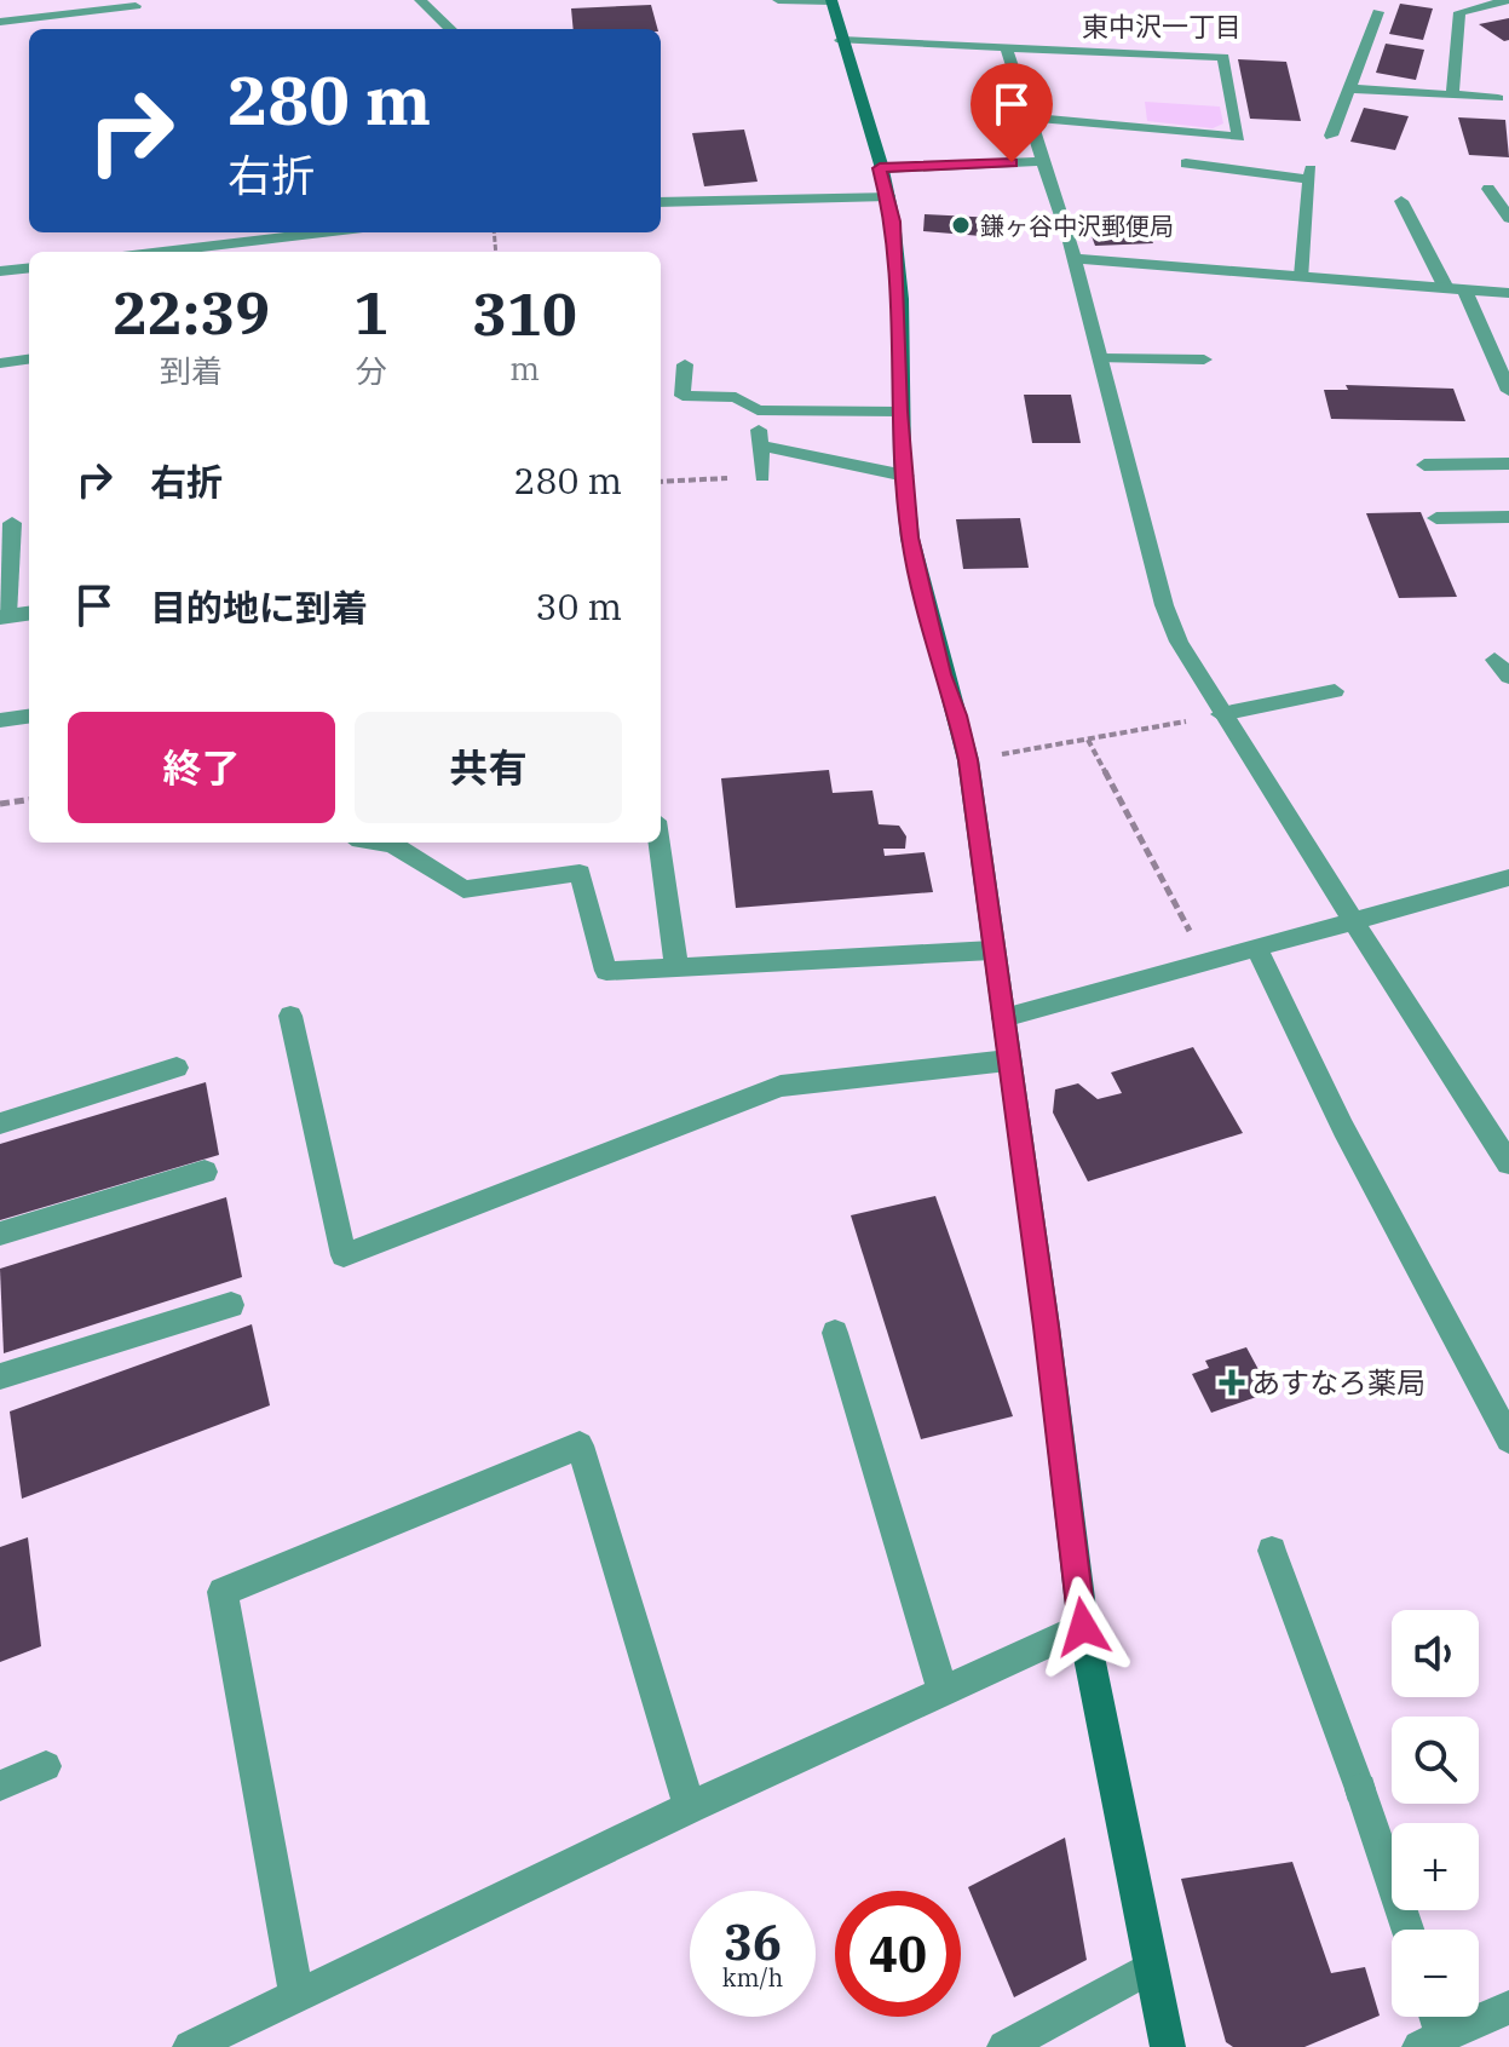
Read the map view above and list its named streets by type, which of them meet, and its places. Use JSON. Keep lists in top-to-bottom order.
{
  "districts": ["東中沢一丁目"],
  "places": {
    "other": ["鎌ヶ谷中沢郵便局"],
    "health": ["あすなろ薬局"]
  },
  "page": {
    "turn": ["280 m", "右折"],
    "eta": [
      "22:39",
      "到着",
      "1",
      "分",
      "310",
      "m"
    ],
    "list": [
      {
        "name": "右折",
        "value": "280 m"
      },
      {
        "name": "目的地に到着",
        "value": "30 m"
      }
    ],
    "buttons": ["終了", "共有"],
    "map_buttons": ["+", "−"],
    "speed": "36 km/h",
    "limit": "40"
  }
}
